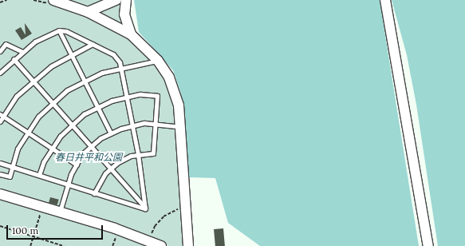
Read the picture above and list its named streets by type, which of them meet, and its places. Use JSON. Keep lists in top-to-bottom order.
{
  "parks": ["春日井平和公園"],
  "scale_bar": "100 m"
}
